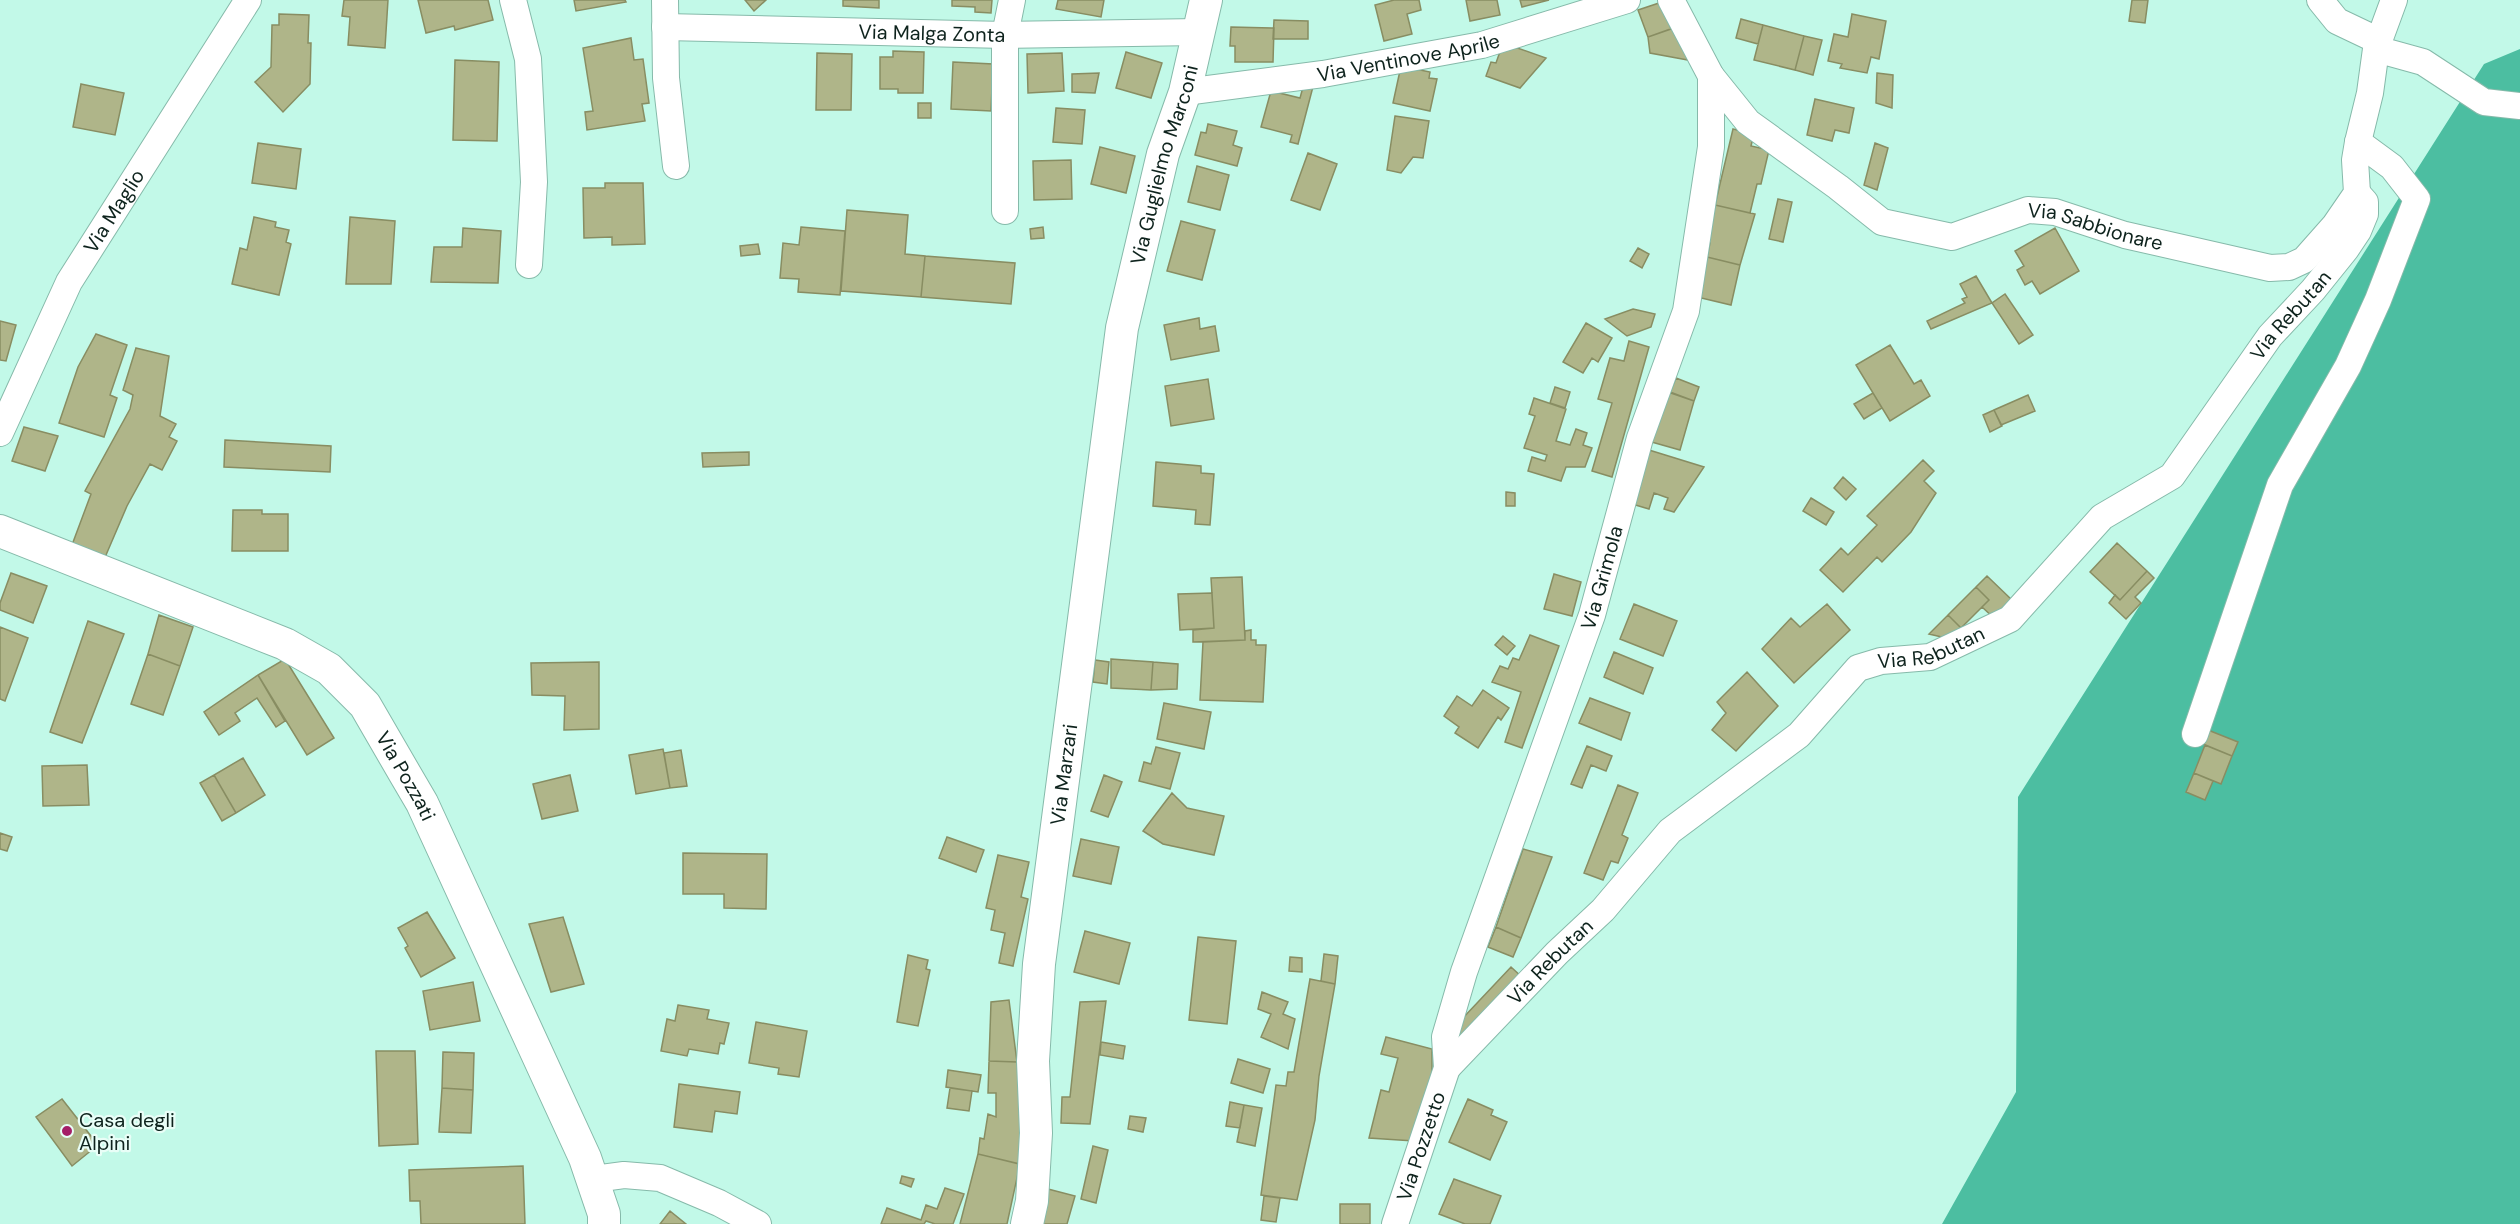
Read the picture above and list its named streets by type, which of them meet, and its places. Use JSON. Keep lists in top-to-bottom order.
{
  "streets": {
    "street": [
      "Via Malga Zonta",
      "Via Ventinove Aprile",
      "Via Guglielmo Marconi",
      "Via Maglio",
      "Via Sabbionare",
      "Via Rebutan",
      "Via Grimola",
      "Via Marzari",
      "Via Pozzati",
      "Via Pozzetto"
    ]
  },
  "crossings": [
    ["Via Malga Zonta", "Via Guglielmo Marconi"],
    ["Via Ventinove Aprile", "Via Guglielmo Marconi"],
    ["Via Guglielmo Marconi", "Via Marzari"],
    ["Via Sabbionare", "Via Rebutan"],
    ["Via Sabbionare", "Via Grimola"],
    ["Via Rebutan", "Via Grimola"],
    ["Via Rebutan", "Via Pozzetto"],
    ["Via Grimola", "Via Pozzetto"]
  ],
  "places": ["Casa degli Alpini"]
}
